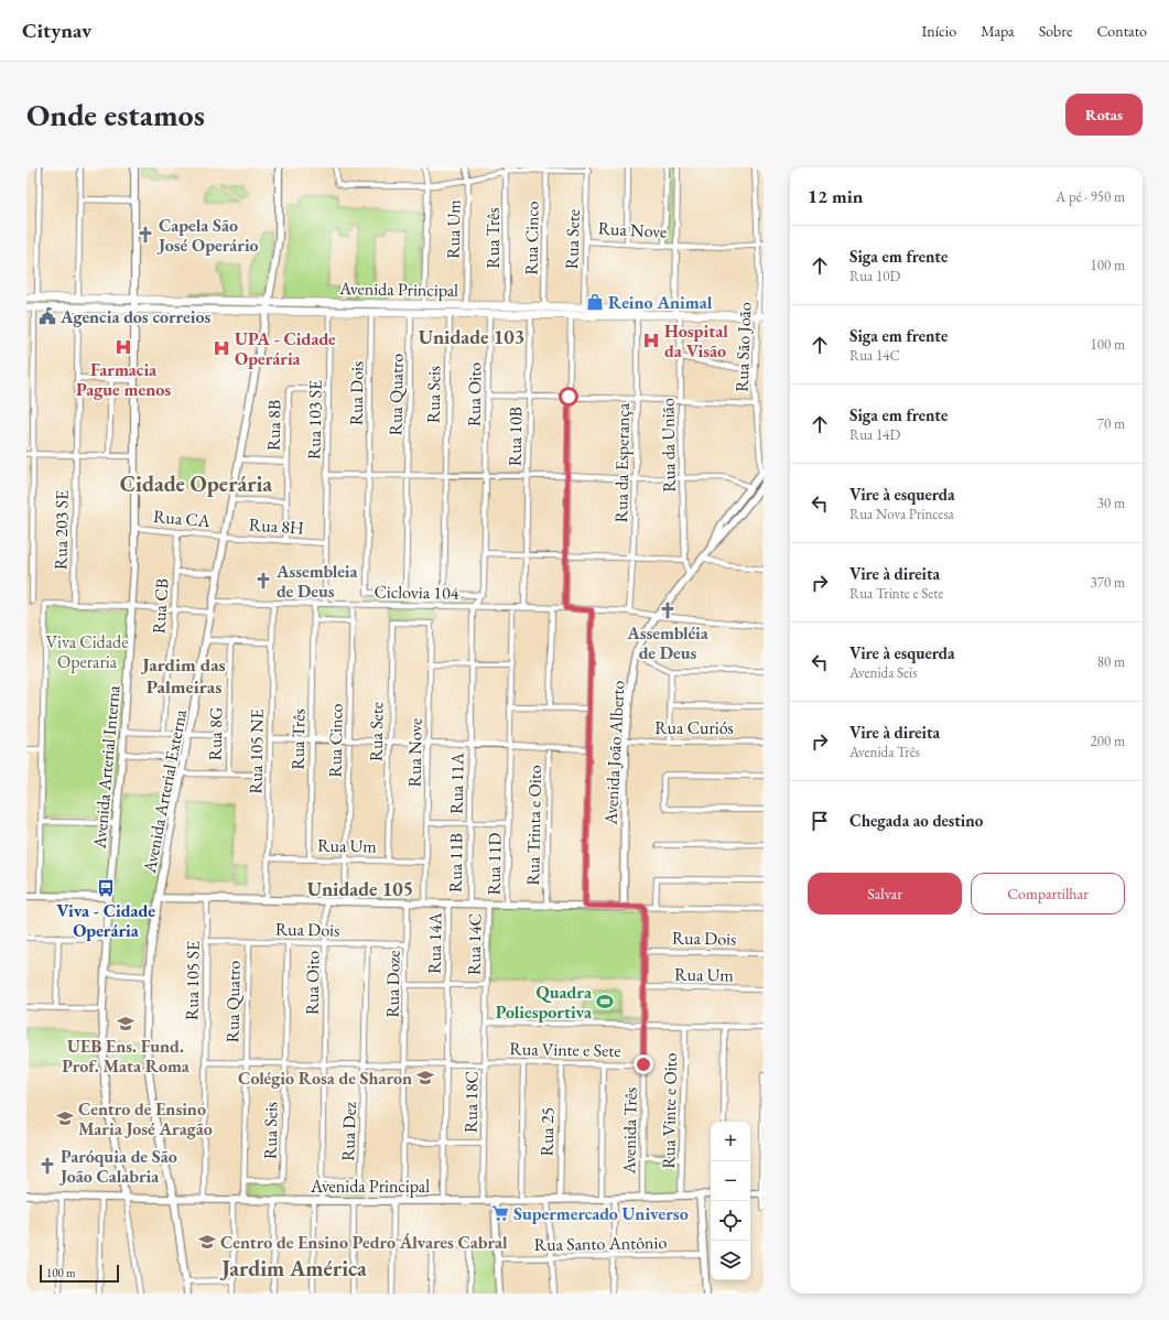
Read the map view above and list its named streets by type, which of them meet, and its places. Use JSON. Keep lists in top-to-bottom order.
{
  "streets": {
    "main road": [
      "Avenida Principal",
      "Avenida João Alberto",
      "Avenida Arterial Interna",
      "Avenida Arterial Externa"
    ],
    "street": [
      "Rua Um",
      "Rua Nove",
      "Rua Três",
      "Rua Cinco",
      "Rua Sete",
      "Rua São João",
      "Rua Dois",
      "Rua Quatro",
      "Rua Seis",
      "Rua Oito",
      "Rua 103 SE",
      "Rua 8B",
      "Rua 10B",
      "Rua da União",
      "Rua da Esperança",
      "Rua CA",
      "Rua 8H",
      "Rua 203 SE",
      "Ciclovia 104",
      "Rua CB",
      "Rua Curiós",
      "Rua 8G",
      "Rua 105 NE",
      "Rua 11A",
      "Rua Trinta e Oito",
      "Rua 11B",
      "Rua 11D",
      "Rua 14A",
      "Rua 14C",
      "Rua 105 SE",
      "Rua Doze",
      "Rua Vinte e Sete",
      "Rua 18C",
      "Rua Vinte e Oito",
      "Avenida Três",
      "Rua Dez",
      "Rua 25",
      "Rua Santo Antônio"
    ]
  },
  "crossings": [
    ["Rua Um", "Rua Nove"],
    ["Rua Um", "Rua Três"],
    ["Rua Um", "Rua Cinco"],
    ["Rua Um", "Rua Sete"],
    ["Rua Um", "Avenida Principal"],
    ["Rua Um", "Rua 105 NE"],
    ["Rua Um", "Avenida Três"],
    ["Rua Nove", "Rua Sete"],
    ["Rua Nove", "Rua São João"],
    ["Rua Nove", "Rua da União"],
    ["Rua Nove", "Rua Trinta e Oito"],
    ["Rua Três", "Avenida Principal"],
    ["Rua Três", "Ciclovia 104"],
    ["Rua Três", "Rua Trinta e Oito"],
    ["Rua Cinco", "Rua Sete"],
    ["Rua Cinco", "Avenida Principal"],
    ["Rua Cinco", "Ciclovia 104"],
    ["Rua Cinco", "Rua Trinta e Oito"],
    ["Rua Sete", "Avenida Principal"],
    ["Rua Sete", "Rua Trinta e Oito"],
    ["Avenida Principal", "Rua São João"],
    ["Avenida Principal", "Rua Dois"],
    ["Avenida Principal", "Rua Quatro"],
    ["Avenida Principal", "Rua Seis"],
    ["Avenida Principal", "Rua Oito"],
    ["Avenida Principal", "Rua 103 SE"],
    ["Avenida Principal", "Rua 10B"],
    ["Avenida Principal", "Rua da União"],
    ["Avenida Principal", "Rua da Esperança"],
    ["Avenida Principal", "Rua 203 SE"],
    ["Avenida Principal", "Avenida Arterial Interna"],
    ["Avenida Principal", "Avenida Arterial Externa"],
    ["Avenida Principal", "Rua 14A"],
    ["Avenida Principal", "Rua 105 SE"],
    ["Avenida Principal", "Rua Doze"],
    ["Avenida Principal", "Rua 18C"],
    ["Avenida Principal", "Rua Vinte e Oito"],
    ["Avenida Principal", "Avenida Três"],
    ["Avenida Principal", "Rua 25"],
    ["Rua São João", "Avenida João Alberto"],
    ["Rua Dois", "Rua Quatro"],
    ["Rua Dois", "Rua Seis"],
    ["Rua Dois", "Rua Oito"],
    ["Rua Dois", "Rua 103 SE"],
    ["Rua Dois", "Rua 105 SE"],
    ["Rua Dois", "Rua Doze"],
    ["Rua Dois", "Avenida Três"],
    ["Rua Dois", "Rua Dez"],
    ["Rua Quatro", "Rua Seis"],
    ["Rua Quatro", "Rua 105 SE"],
    ["Rua Seis", "Rua Oito"],
    ["Rua Oito", "Ciclovia 104"],
    ["Rua Oito", "Rua 11A"],
    ["Rua Oito", "Rua Dez"],
    ["Rua 103 SE", "Rua 8B"],
    ["Rua 103 SE", "Rua 8H"],
    ["Rua 103 SE", "Ciclovia 104"],
    ["Rua 8B", "Rua 8H"],
    ["Rua da União", "Avenida João Alberto"],
    ["Rua da Esperança", "Ciclovia 104"],
    ["Rua CA", "Rua 8H"],
    ["Rua CA", "Rua CB"],
    ["Rua CA", "Avenida Arterial Interna"],
    ["Rua CA", "Avenida Arterial Externa"],
    ["Rua 8H", "Avenida Arterial Externa"],
    ["Ciclovia 104", "Rua 105 NE"],
    ["Ciclovia 104", "Avenida João Alberto"],
    ["Ciclovia 104", "Rua 11A"],
    ["Ciclovia 104", "Avenida Arterial Externa"],
    ["Ciclovia 104", "Rua 11D"],
    ["Rua Curiós", "Avenida João Alberto"],
    ["Rua 105 NE", "Rua Trinta e Oito"],
    ["Rua 11A", "Rua Trinta e Oito"],
    ["Rua 11A", "Rua 11B"],
    ["Rua Trinta e Oito", "Rua 11D"],
    ["Rua 14A", "Rua Vinte e Sete"],
    ["Rua 14C", "Rua 18C"],
    ["Rua Doze", "Rua Vinte e Sete"],
    ["Rua Vinte e Sete", "Rua 18C"],
    ["Rua Vinte e Sete", "Avenida Três"],
    ["Rua Vinte e Sete", "Rua 25"]
  ],
  "districts": [
    "Unidade 103",
    "Cidade Operária",
    "Jardim das Palmeiras",
    "Unidade 105",
    "Jardim América"
  ],
  "parks": ["Viva Cidade Operaria"],
  "places": {
    "church": [
      "Capela São José Operário",
      "Assembleia de Deus",
      "Assembléia de Deus",
      "Paróquia de São João Calabria"
    ],
    "shop": ["Reino Animal"],
    "public building": ["Agencia dos correios"],
    "hospital": ["Hospital da Visão", "Farmacia Pague menos", "UPA - Cidade Operária"],
    "bus stop": ["Viva - Cidade Operária"],
    "sports": ["Quadra Poliesportiva"],
    "school or university": [
      "UEB Ens. Fund. Prof. Mata Roma",
      "Colégio Rosa de Sharon",
      "Centro de Ensino Maria José Aragão",
      "Centro de Ensino Pedro Álvares Cabral"
    ],
    "supermarket": ["Supermercado Universo"]
  },
  "scale_bar": "100 m",
  "page": {
    "header": "Citynav",
    "nav": [
      "Início",
      "Mapa",
      "Sobre",
      "Contato"
    ],
    "buttons": [
      "Rotas",
      ["Salvar", "Compartilhar"]
    ],
    "title": "Onde estamos",
    "heading": ["12 min", "A pé · 950 m"],
    "list": [
      ["Siga em frente", "Rua 10D", "100 m"],
      ["Siga em frente", "Rua 14C", "100 m"],
      ["Siga em frente", "Rua 14D", "70 m"],
      ["Vire à esquerda", "Rua Nova Princesa", "30 m"],
      ["Vire à direita", "Rua Trinte e Sete", "370 m"],
      ["Vire à esquerda", "Avenida Seis", "80 m"],
      ["Vire à direita", "Avenida Três", "200 m"],
      "Chegada ao destino"
    ],
    "map_buttons": ["+", "−"],
    "scale": "100 m"
  }
}
